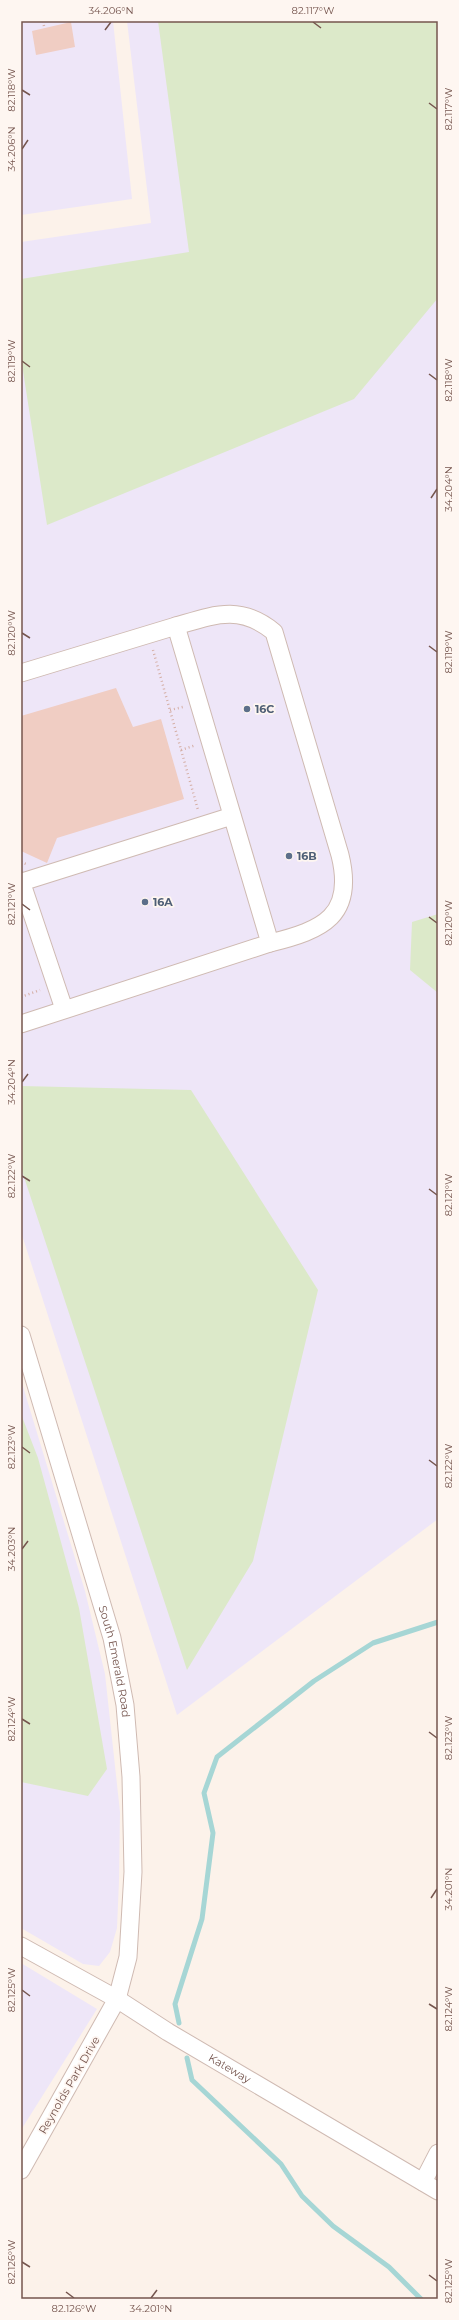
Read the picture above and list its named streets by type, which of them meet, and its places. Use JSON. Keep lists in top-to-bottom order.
{
  "streets": {
    "street": ["South Emerald Road", "Kateway", "Reynolds Park Drive"]
  },
  "crossings": [
    ["South Emerald Road", "Kateway"],
    ["South Emerald Road", "Reynolds Park Drive"],
    ["Kateway", "Reynolds Park Drive"]
  ],
  "places": ["16C", "16B", "16A"],
  "coordinates": [
    "34.206°N",
    "82.117°W",
    "82.118°W",
    "82.119°W",
    "34.204°N",
    "82.120°W",
    "82.121°W",
    "82.122°W",
    "82.123°W",
    "34.203°N",
    "82.124°W",
    "34.201°N",
    "82.125°W",
    "82.126°W"
  ]
}
